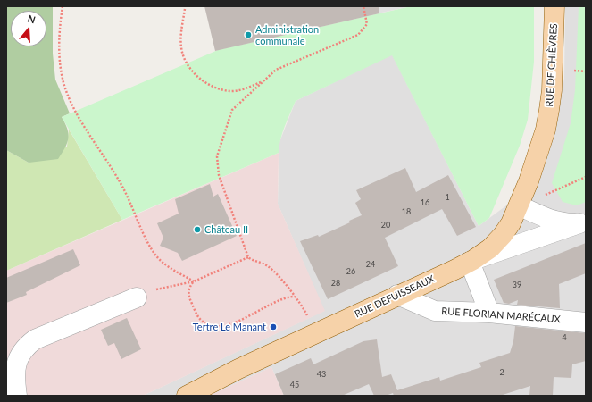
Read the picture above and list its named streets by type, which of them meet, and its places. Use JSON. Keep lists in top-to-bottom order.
{
  "streets": {
    "main road": ["RUE DE CHIÈVRES", "RUE DEFUISSEAUX"],
    "street": ["RUE FLORIAN MARÉCAUX"]
  },
  "crossings": [
    ["RUE DE CHIÈVRES", "RUE DEFUISSEAUX"],
    ["RUE DEFUISSEAUX", "RUE FLORIAN MARÉCAUX"]
  ],
  "places": ["Administration communale", "Château II", "Tertre Le Manant"],
  "house_numbers": [
    "1",
    "16",
    "18",
    "20",
    "24",
    "26",
    "28",
    "39",
    "4",
    "2",
    "43",
    "45"
  ],
  "north": "top"
}
